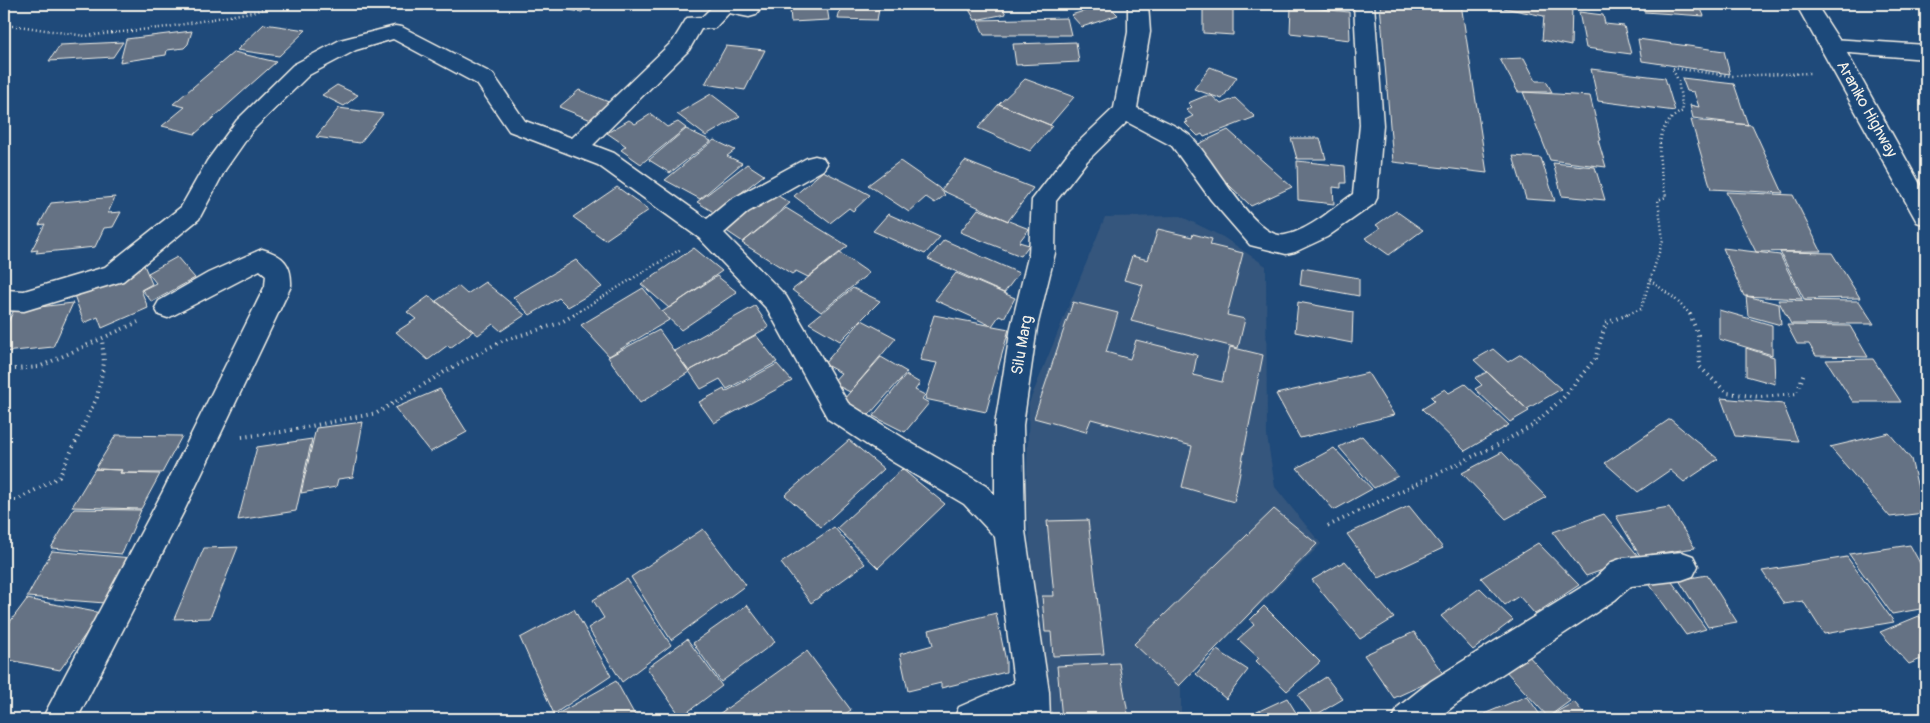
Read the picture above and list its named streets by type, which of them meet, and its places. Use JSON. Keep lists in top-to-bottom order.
{
  "streets": {
    "main road": ["Araniko Highway", "Silu Marg"]
  }
}
